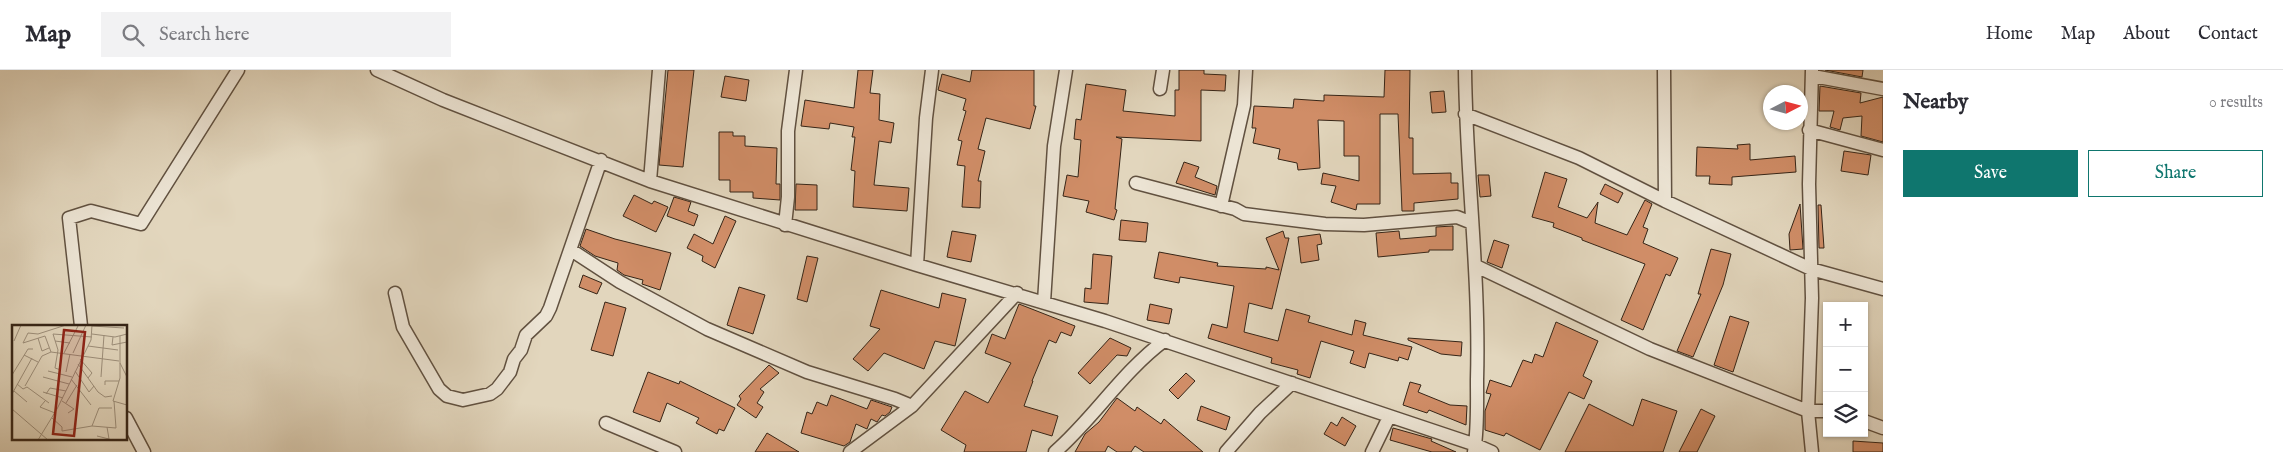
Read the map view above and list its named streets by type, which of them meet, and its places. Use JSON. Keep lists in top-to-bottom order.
{
  "north": "right",
  "page": {
    "header": "Map",
    "search": "Search here",
    "nav": [
      "Home",
      "Map",
      "About",
      "Contact"
    ],
    "heading": ["Nearby", "0 results"],
    "buttons": ["Save", "Share"],
    "map_buttons": ["+", "−"]
  }
}
